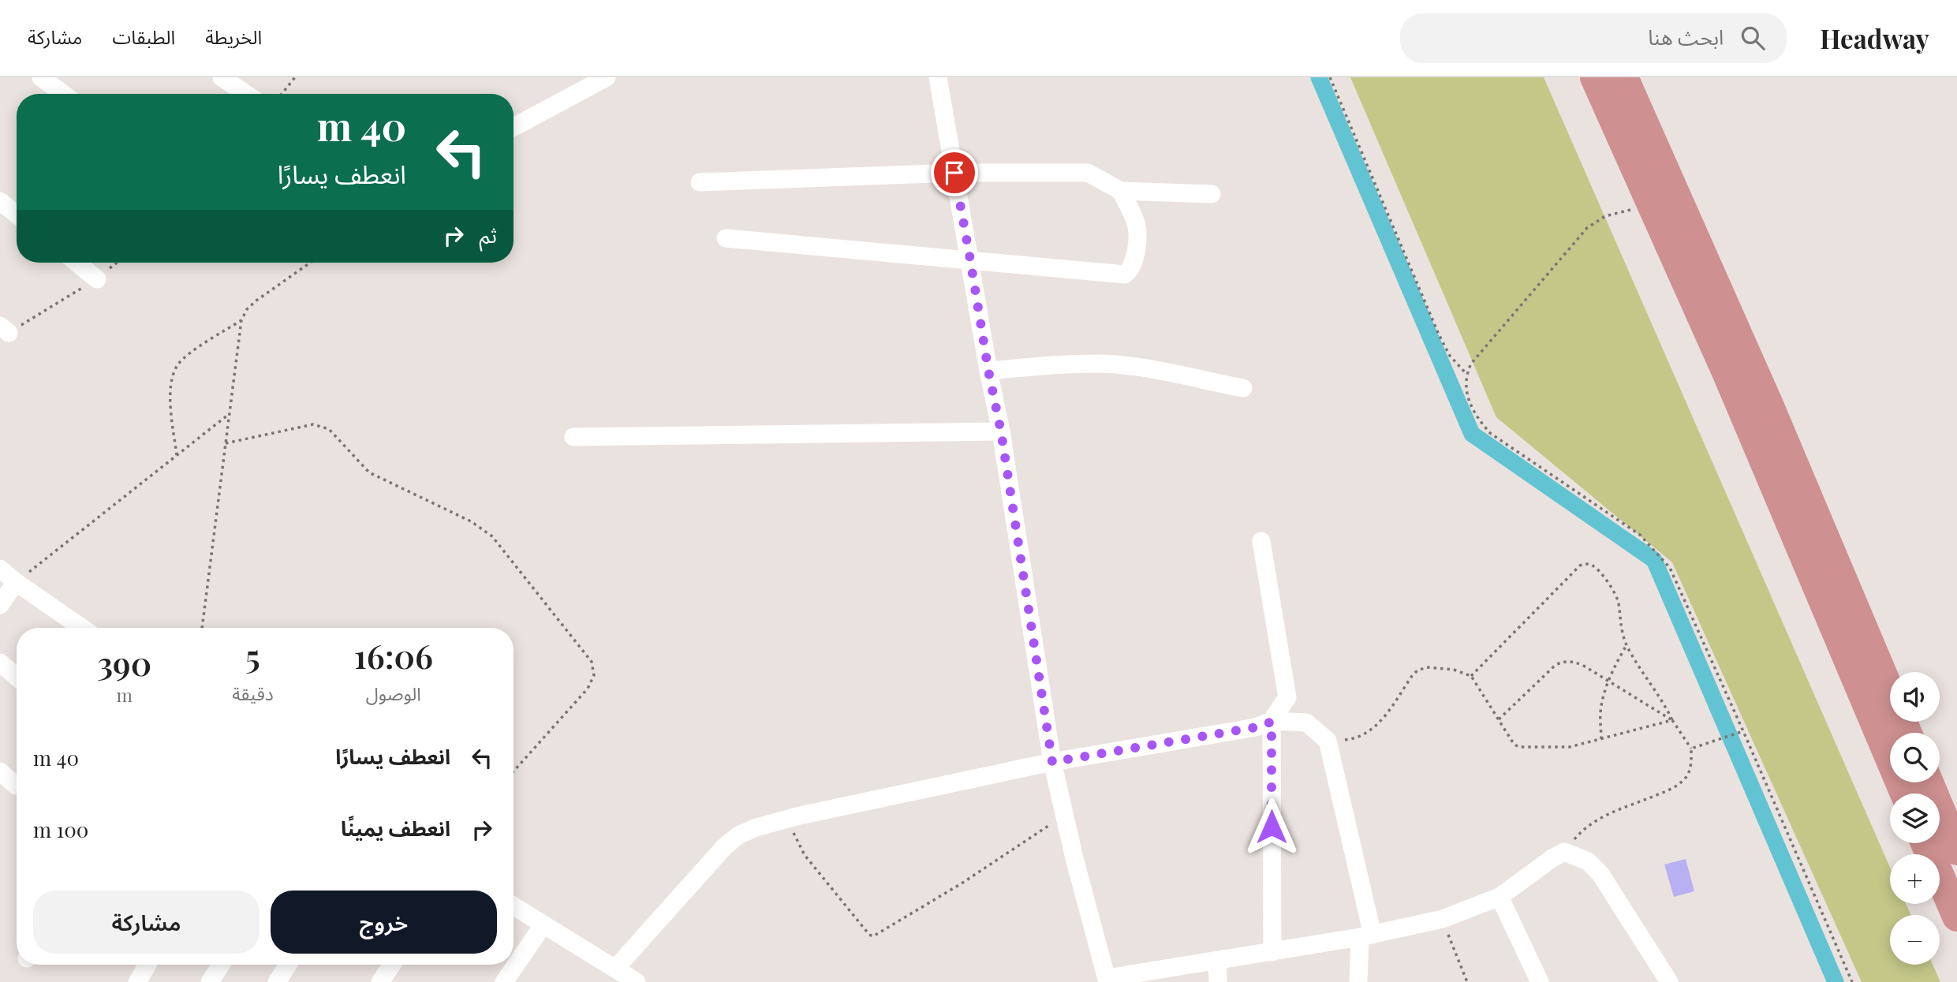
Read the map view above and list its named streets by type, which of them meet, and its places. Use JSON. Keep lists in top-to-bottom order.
{
  "page": {
    "header": "Headway",
    "search": "ابحث هنا",
    "nav": ["الخريطة", "الطبقات", "مشاركة"],
    "turn": ["40 m", "انعطف يسارًا"],
    "then": "ثم",
    "eta": [
      "16:06",
      "الوصول",
      "5",
      "دقيقة",
      "390",
      "m"
    ],
    "map_buttons": ["+", "−"],
    "list": [
      {
        "name": "انعطف يسارًا",
        "value": "40 m"
      },
      {
        "name": "انعطف يمينًا",
        "value": "100 m"
      }
    ],
    "buttons": ["خروج", "مشاركة"]
  }
}
